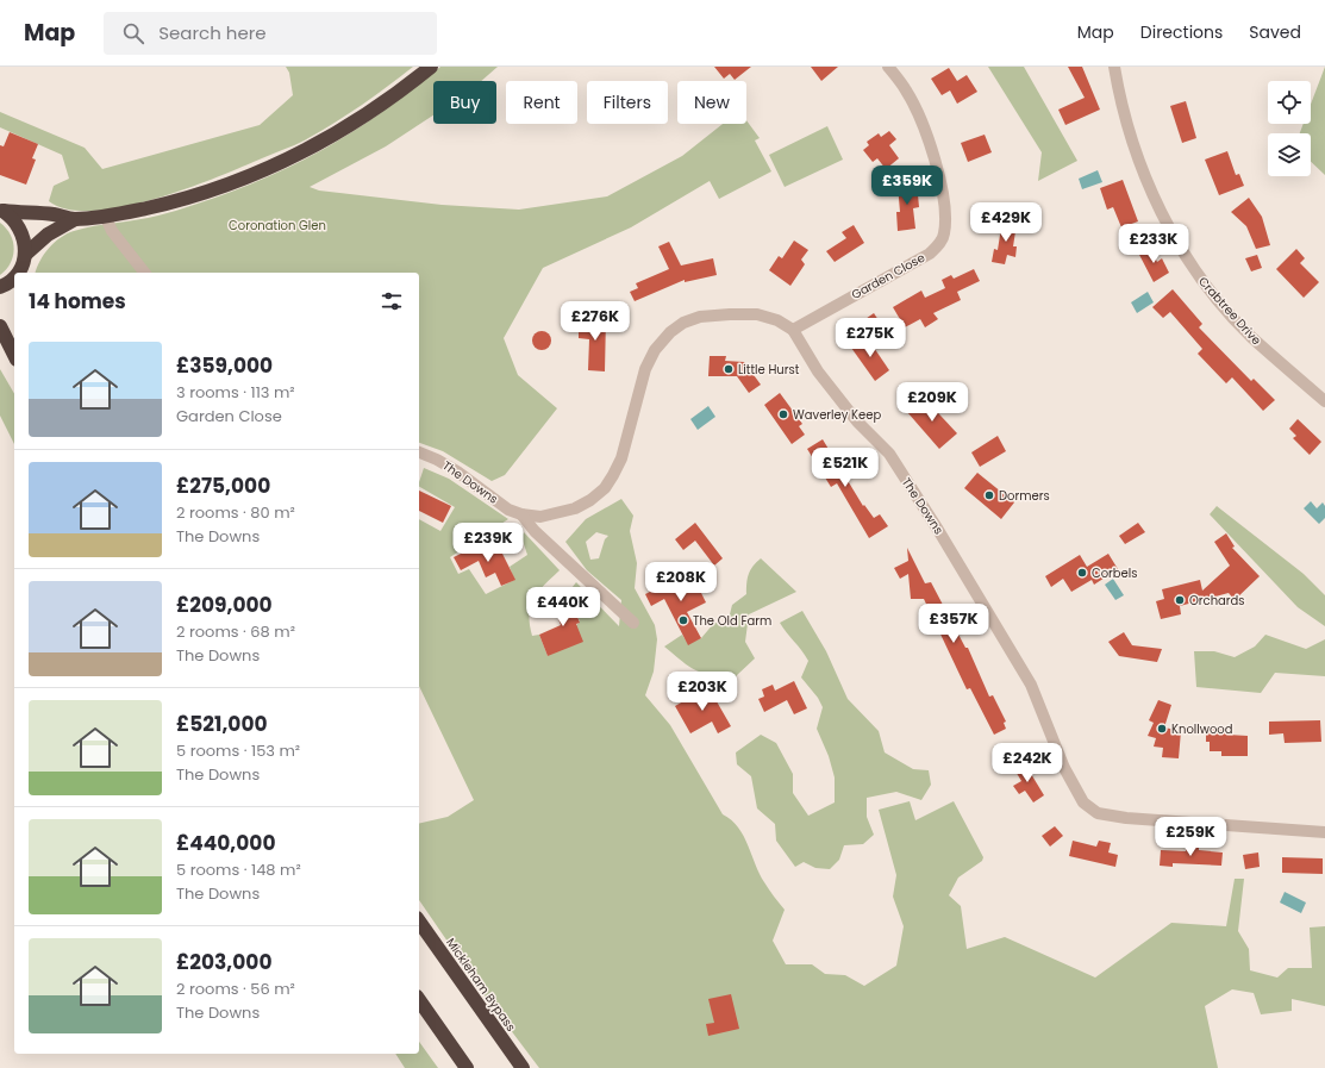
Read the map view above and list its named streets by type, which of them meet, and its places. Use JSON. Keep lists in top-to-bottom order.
{
  "streets": {
    "highway": ["Mickleham Bypass"],
    "street": ["Garden Close", "Crabtree Drive", "The Downs"]
  },
  "crossings": [
    ["Garden Close", "The Downs"]
  ],
  "parks": ["Coronation Glen"],
  "places": [
    "Little Hurst",
    "Waverley Keep",
    "Dormers",
    "Corbels",
    "Orchards",
    "The Old Farm",
    "Knollwood"
  ],
  "page": {
    "header": "Map",
    "search": "Search here",
    "nav": ["Map", "Directions", "Saved"],
    "chip": [
      "Buy",
      "Rent",
      "Filters",
      "New"
    ],
    "price": [
      "£359K",
      "£429K",
      "£233K",
      "£276K",
      "£275K",
      "£209K",
      "£521K",
      "£239K",
      "£208K",
      "£440K",
      "£357K",
      "£203K",
      "£242K",
      "£259K"
    ],
    "heading": "14 homes",
    "list": [
      {
        "name": "£359,000",
        "note": "3 rooms · 113 m² · Garden Close"
      },
      {
        "name": "£275,000",
        "note": "2 rooms · 80 m² · The Downs"
      },
      {
        "name": "£209,000",
        "note": "2 rooms · 68 m² · The Downs"
      },
      {
        "name": "£521,000",
        "note": "5 rooms · 153 m² · The Downs"
      },
      {
        "name": "£440,000",
        "note": "5 rooms · 148 m² · The Downs"
      },
      {
        "name": "£203,000",
        "note": "2 rooms · 56 m² · The Downs"
      }
    ]
  }
}
